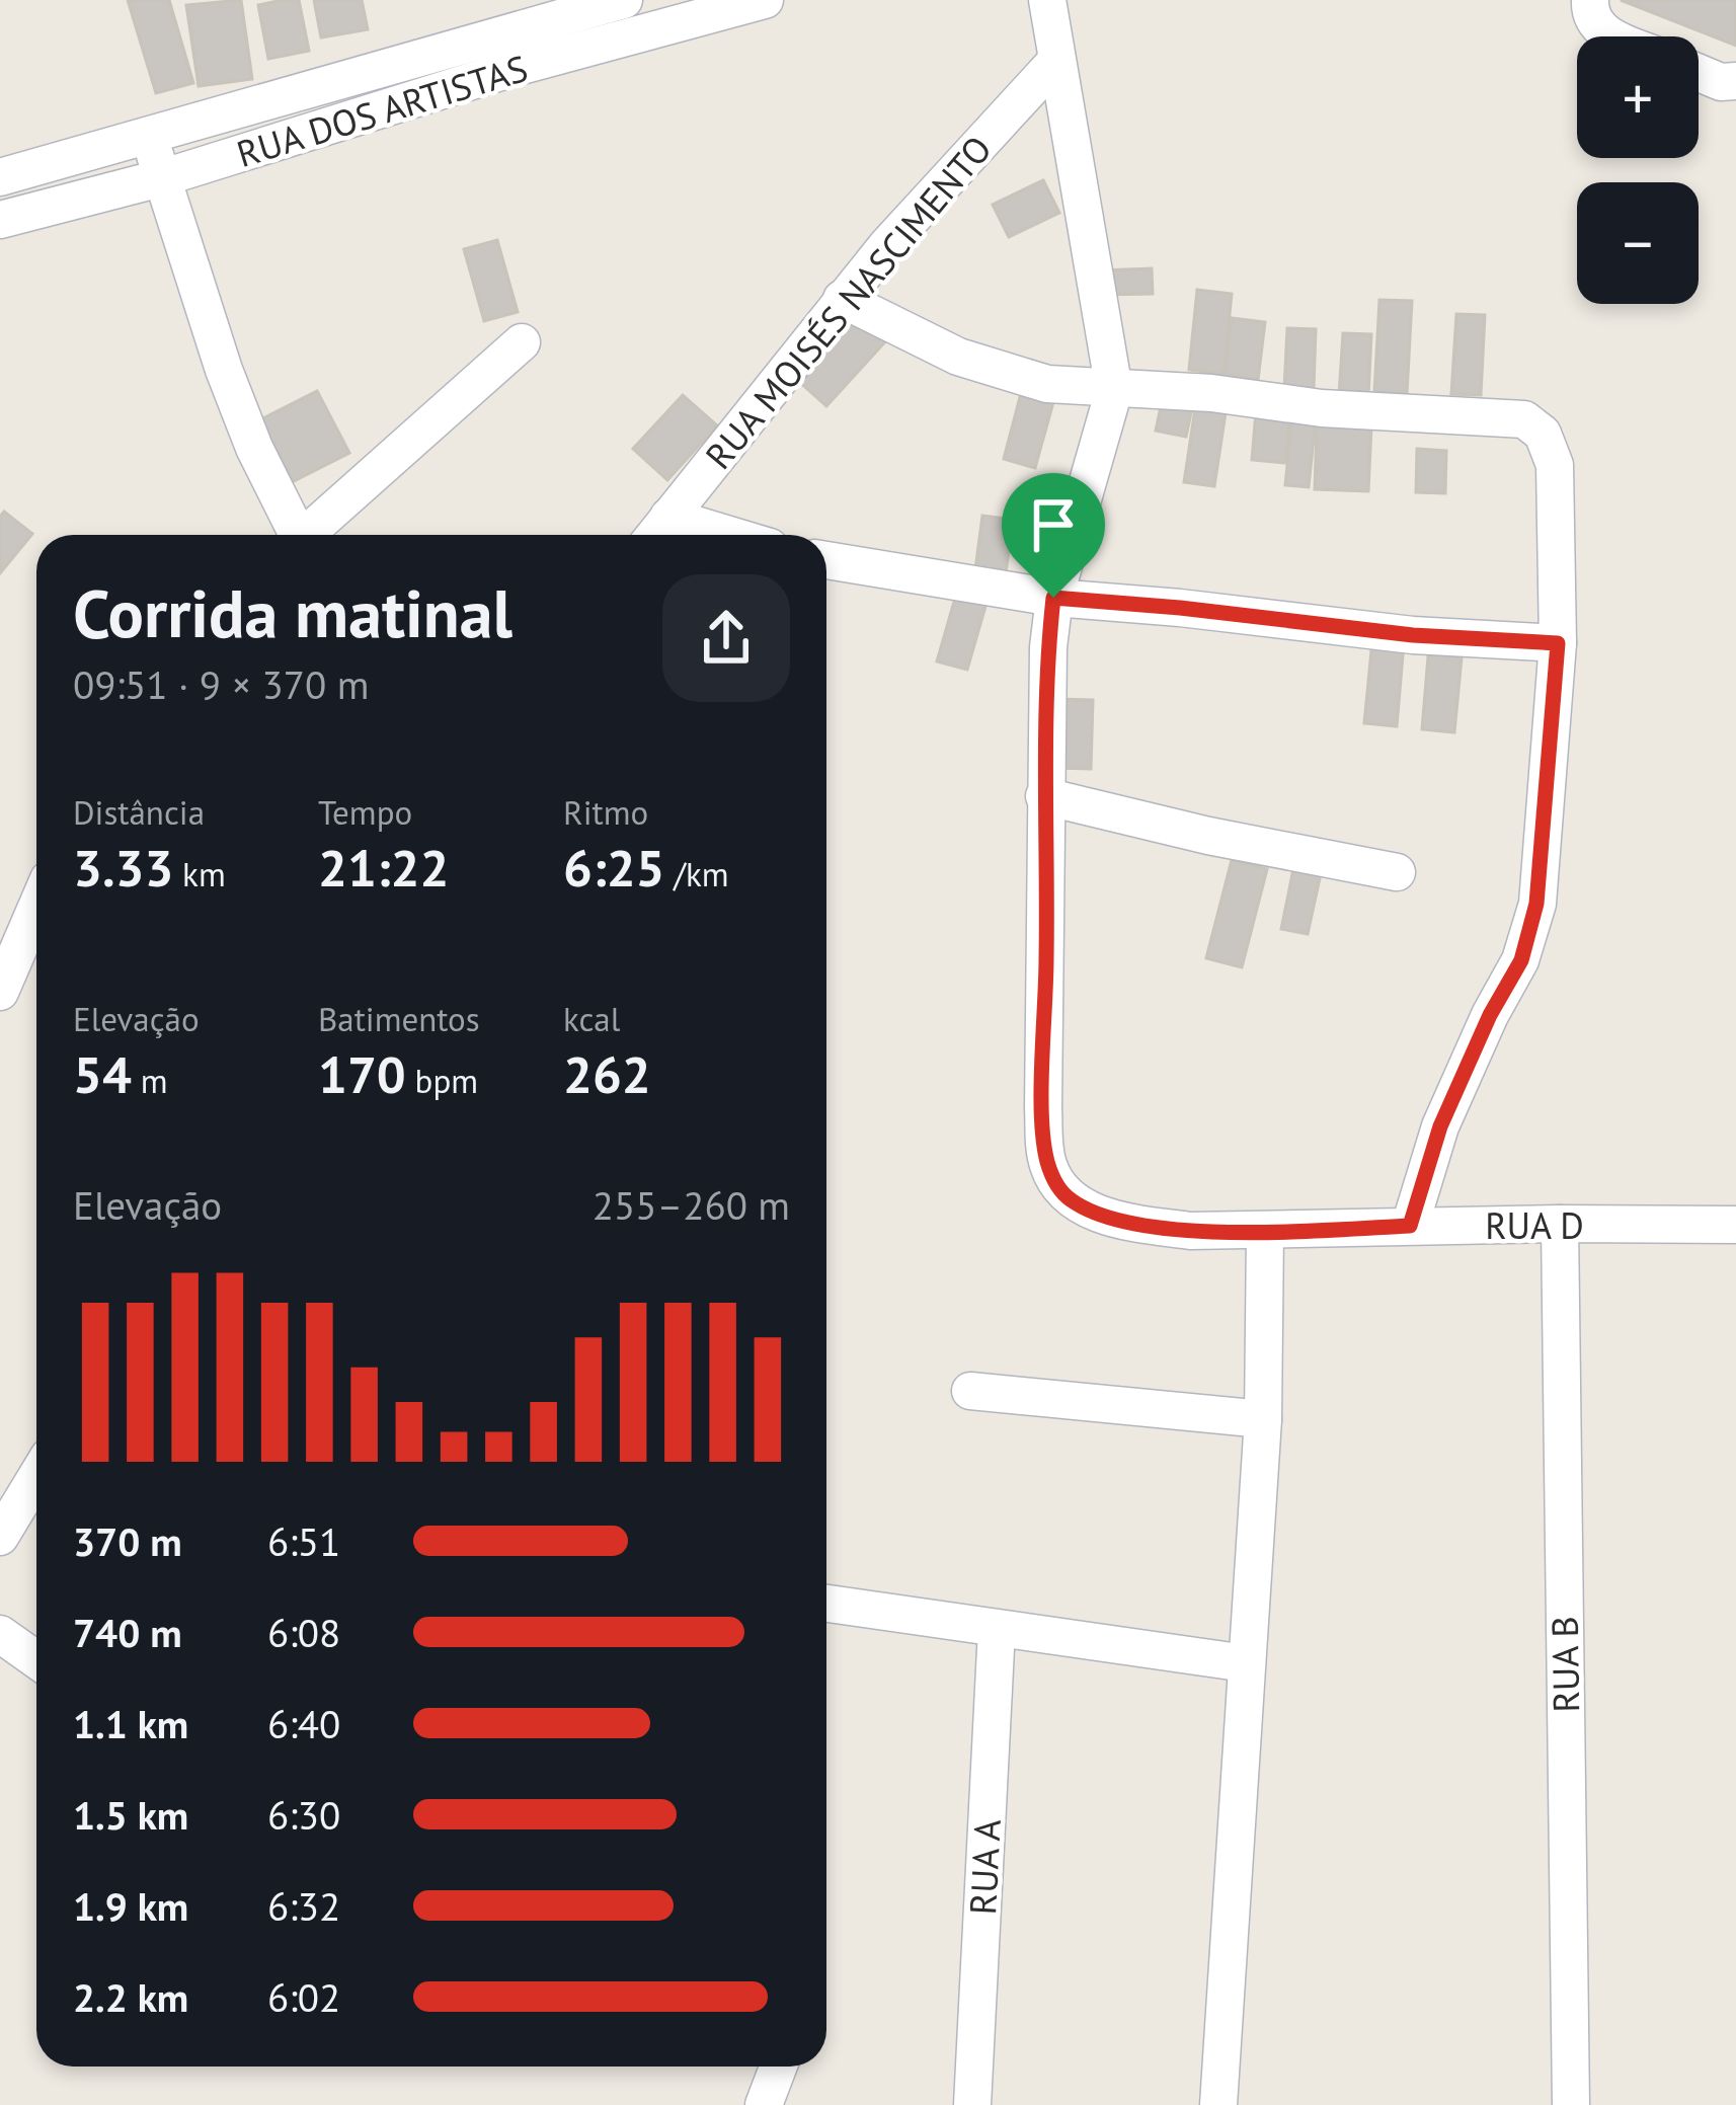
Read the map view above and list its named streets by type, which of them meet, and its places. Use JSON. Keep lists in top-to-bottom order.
{
  "streets": {
    "street": [
      "RUA DOS ARTISTAS",
      "RUA MOISÉS NASCIMENTO",
      "RUA D",
      "RUA B",
      "RUA A"
    ]
  },
  "crossings": [
    ["RUA D", "RUA B"]
  ],
  "page": {
    "map_buttons": ["+", "−"],
    "heading": ["Corrida matinal", "09:51 · 9 × 370 m"],
    "stats": [
      ["Distância", "3.33 km"],
      ["Tempo", "21:22"],
      ["Ritmo", "6:25 /km"],
      ["Elevação", "54 m"],
      ["Batimentos", "170 bpm"],
      ["kcal", "262"]
    ],
    "chart": ["Elevação", "255–260 m"],
    "list": [
      {
        "name": "370 m",
        "note": "6:51"
      },
      {
        "name": "740 m",
        "note": "6:08"
      },
      {
        "name": "1.1 km",
        "note": "6:40"
      },
      {
        "name": "1.5 km",
        "note": "6:30"
      },
      {
        "name": "1.9 km",
        "note": "6:32"
      },
      {
        "name": "2.2 km",
        "note": "6:02"
      }
    ]
  }
}
